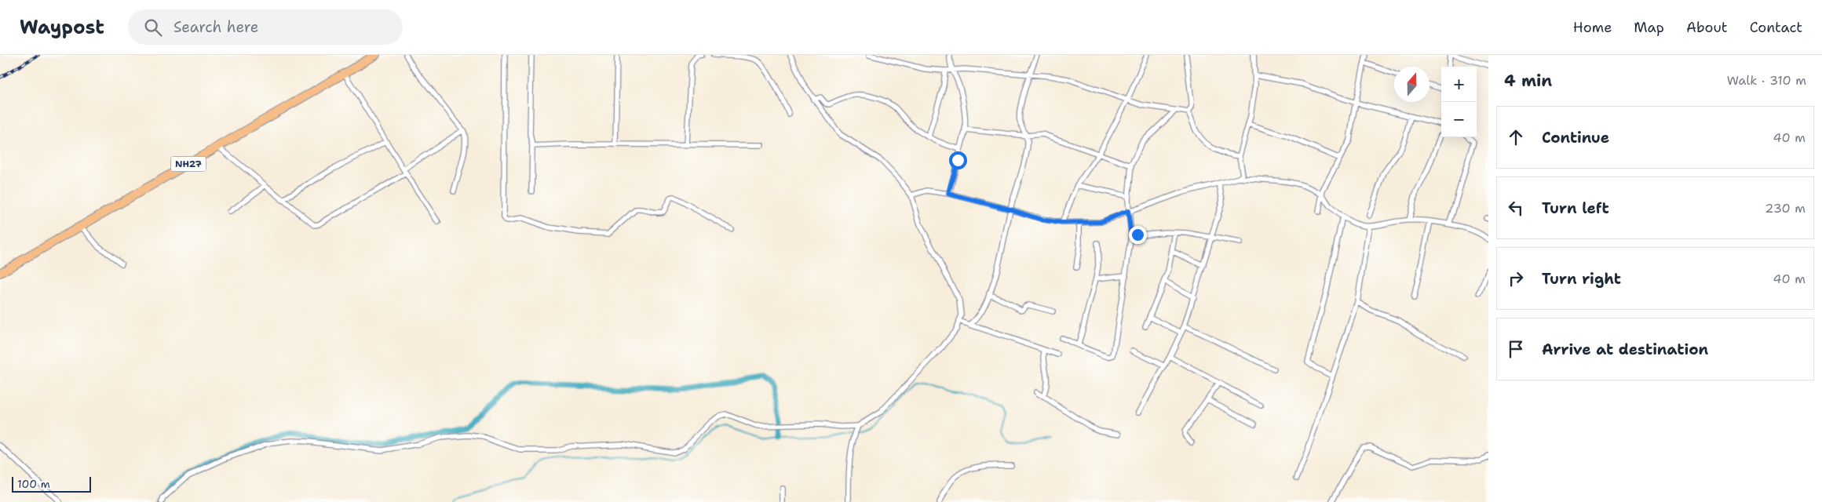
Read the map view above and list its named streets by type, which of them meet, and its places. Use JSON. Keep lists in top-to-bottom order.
{
  "streets": {
    "highway": ["NH27"]
  },
  "scale_bar": "100 m",
  "north": "top",
  "page": {
    "header": "Waypost",
    "search": "Search here",
    "nav": [
      "Home",
      "Map",
      "About",
      "Contact"
    ],
    "heading": ["4 min", "Walk · 310 m"],
    "map_buttons": ["+", "−"],
    "list": [
      ["Continue", "40 m"],
      ["Turn left", "230 m"],
      ["Turn right", "40 m"],
      "Arrive at destination"
    ],
    "scale": "100 m"
  }
}
